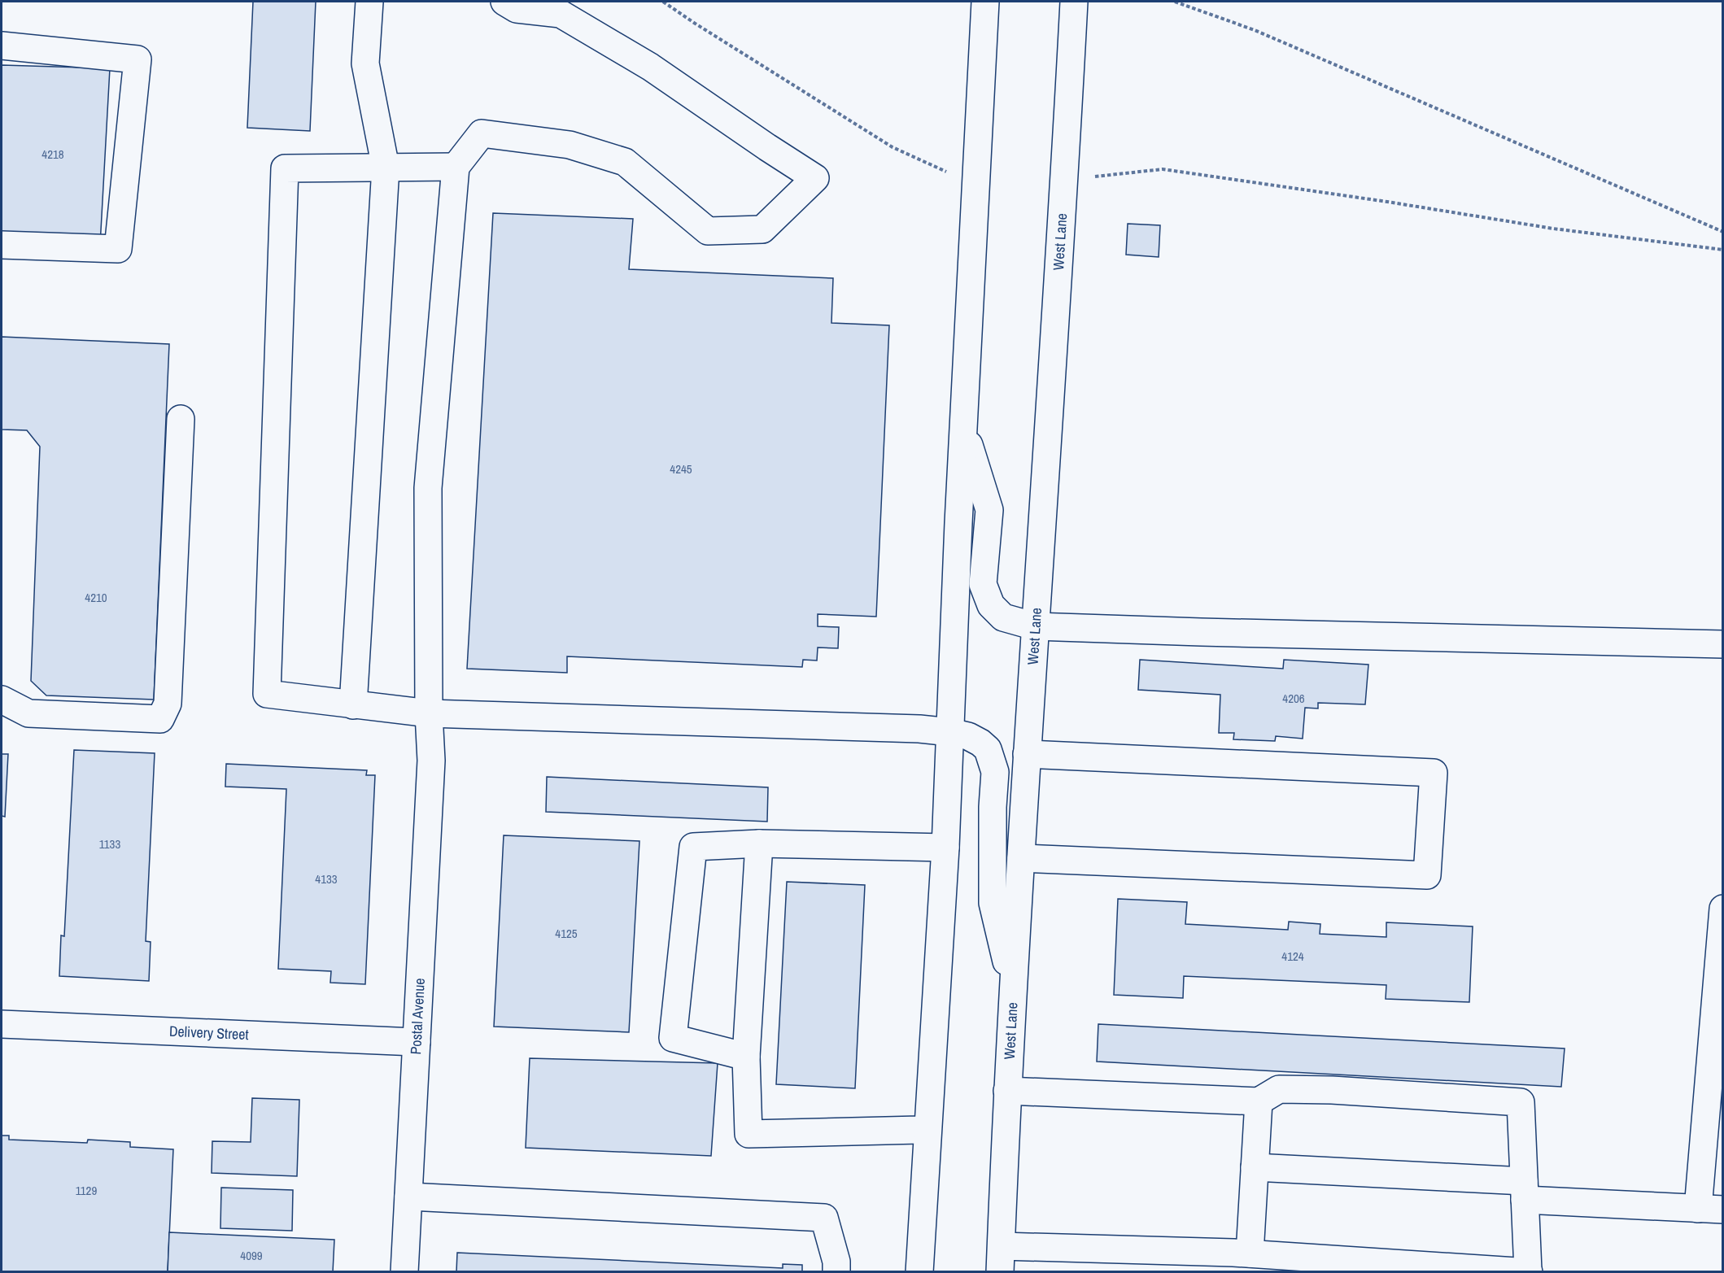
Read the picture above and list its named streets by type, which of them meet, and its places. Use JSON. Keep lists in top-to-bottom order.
{
  "streets": {
    "main road": ["West Lane", "Postal Avenue", "Delivery Street"]
  },
  "crossings": [
    ["Postal Avenue", "Delivery Street"]
  ],
  "house_numbers": [
    "4218",
    "4245",
    "4210",
    "4206",
    "1133",
    "4133",
    "4125",
    "4124",
    "1129",
    "4099"
  ]
}
